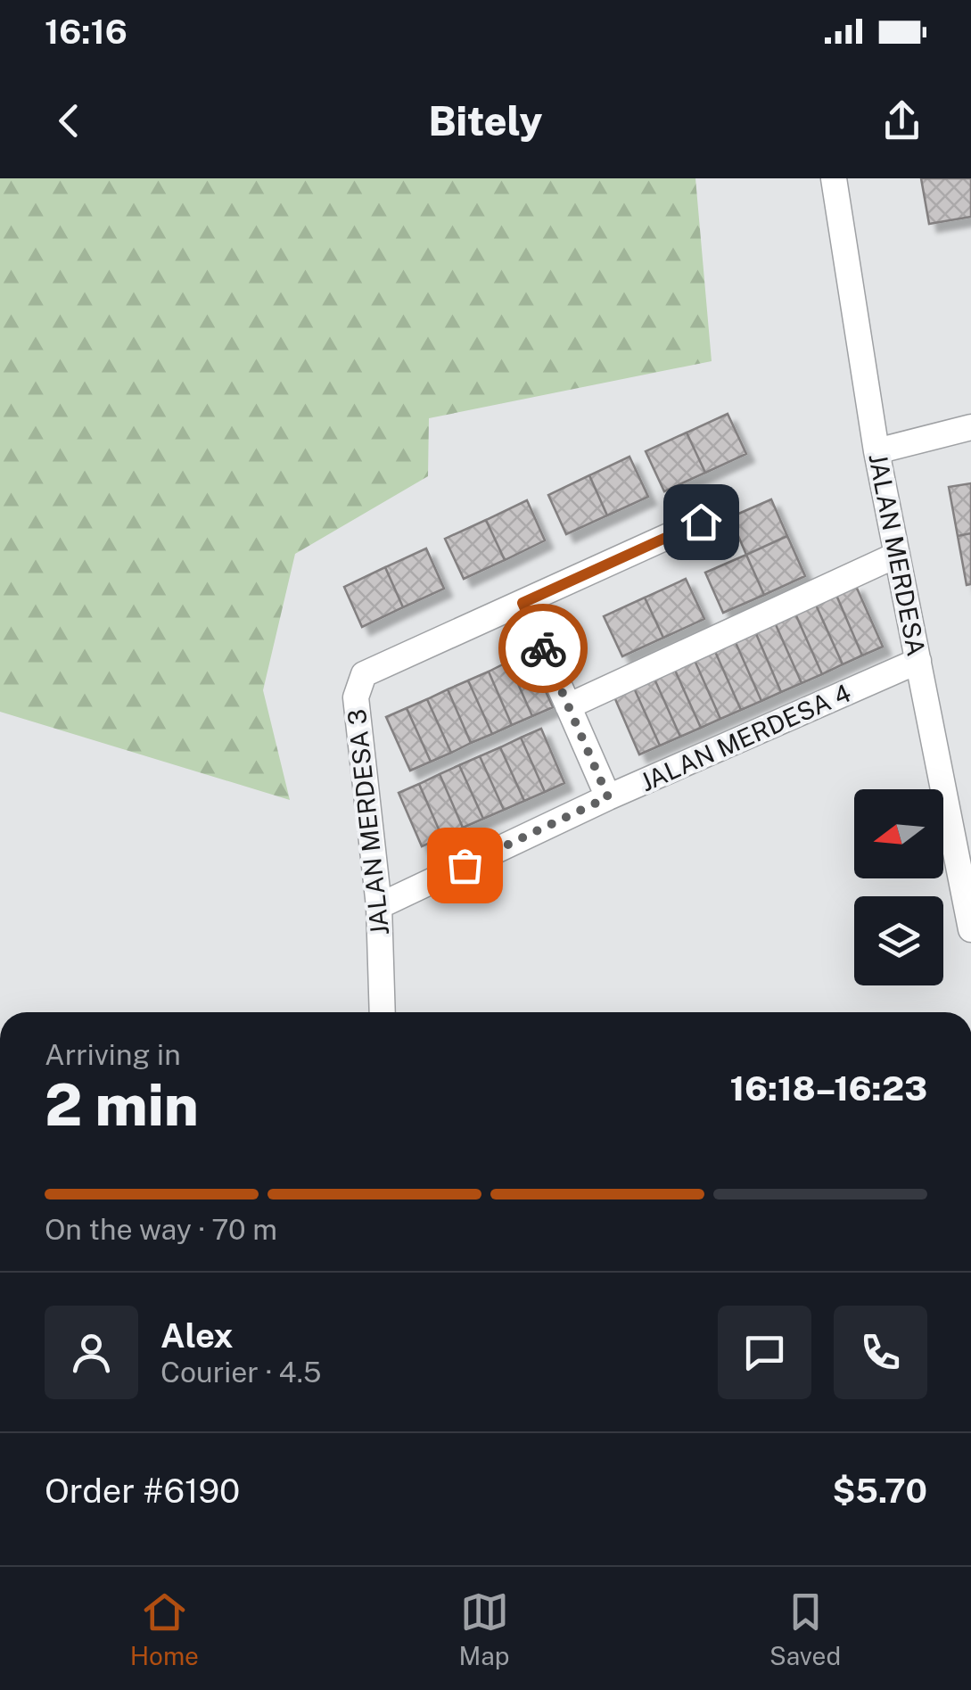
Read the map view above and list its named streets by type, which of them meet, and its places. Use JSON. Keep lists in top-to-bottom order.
{
  "streets": {
    "street": ["JALAN MERDESA", "JALAN MERDESA 4", "JALAN MERDESA 3"]
  },
  "crossings": [
    ["JALAN MERDESA", "JALAN MERDESA 4"],
    ["JALAN MERDESA 4", "JALAN MERDESA 3"]
  ],
  "north": "left",
  "page": {
    "status": "16:16",
    "header": "Bitely",
    "heading": ["2 min", "Arriving in", "16:18–16:23"],
    "panel": [
      "Alex",
      "Courier · 4.5",
      "Order #6190",
      "$5.70"
    ],
    "bar": "On the way · 70 m",
    "tabs": ["Home", "Map", "Saved"]
  }
}
